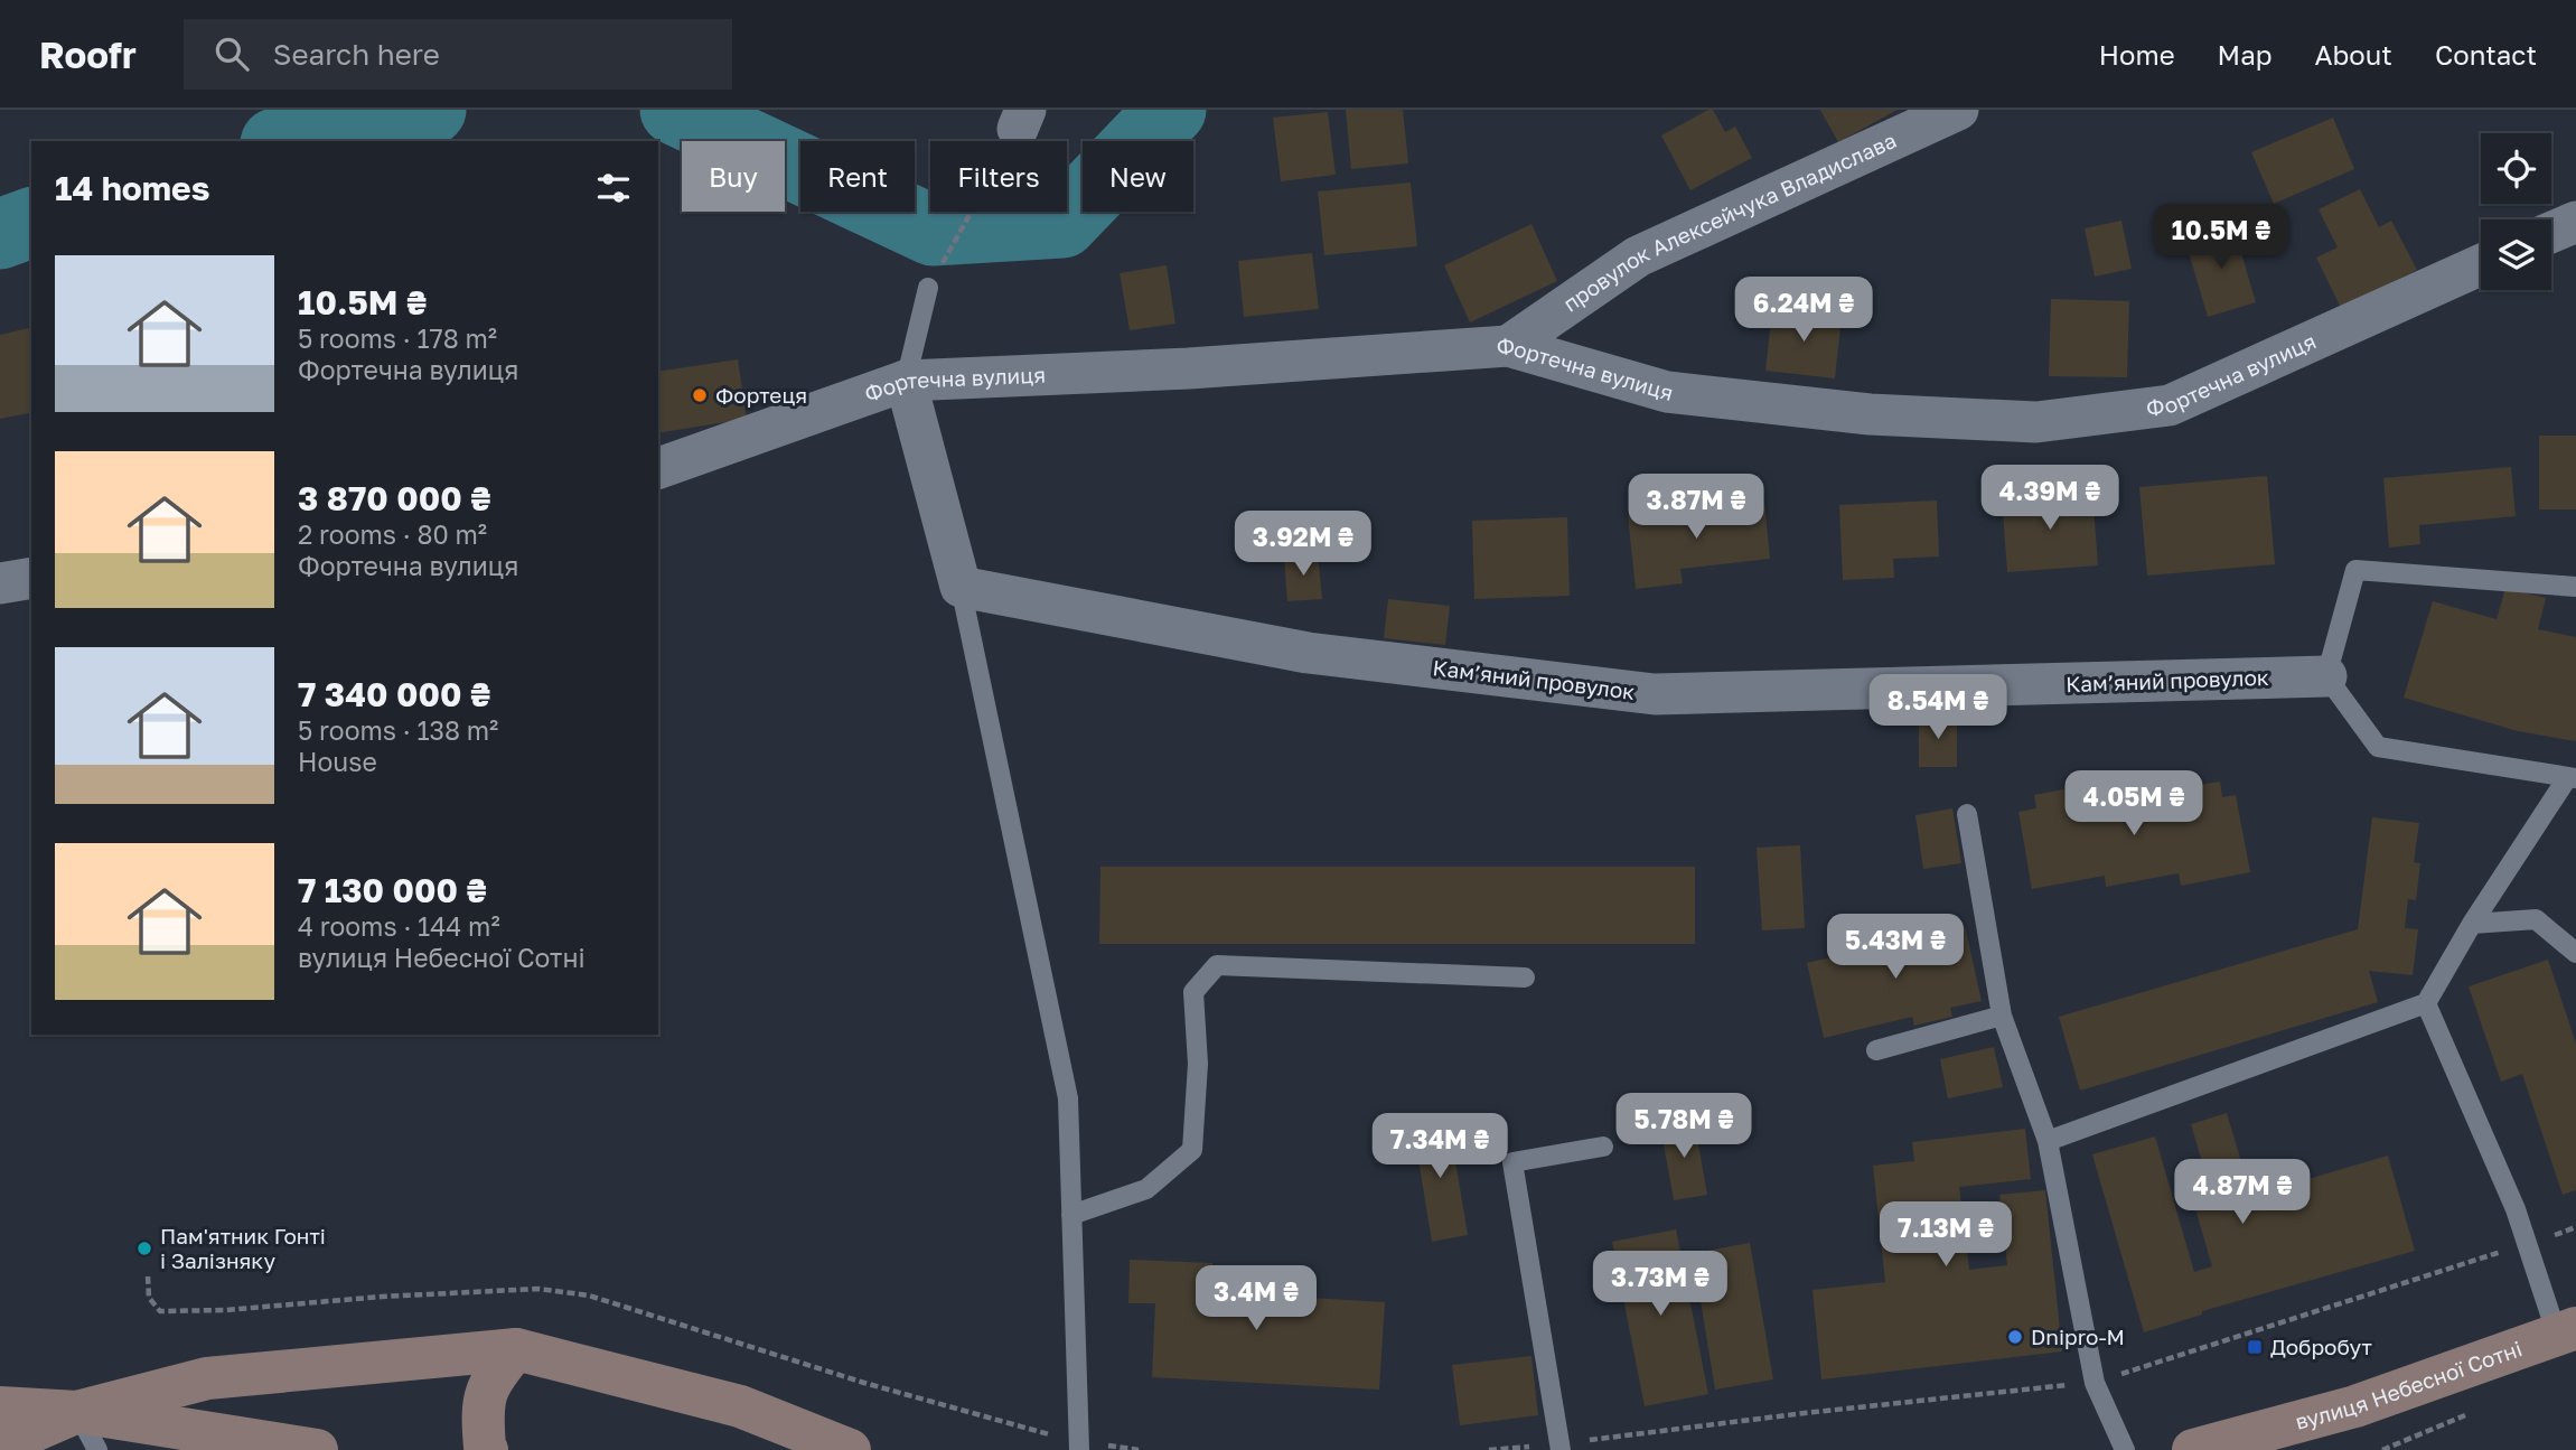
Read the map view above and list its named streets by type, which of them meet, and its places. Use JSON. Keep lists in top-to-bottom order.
{
  "streets": {
    "main road": ["вулиця Небесної Сотні"],
    "street": ["провулок Алексейчука Владислава", "Фортечна вулиця", "Камʼяний провулок"]
  },
  "crossings": [
    ["провулок Алексейчука Владислава", "Фортечна вулиця"]
  ],
  "places": {
    "other": ["Фортеця", "Пам'ятник Гонті і Залізняку", "Dnipro-M"],
    "transit": ["Добробут"]
  },
  "page": {
    "header": "Roofr",
    "search": "Search here",
    "nav": [
      "Home",
      "Map",
      "About",
      "Contact"
    ],
    "chip": [
      "Buy",
      "Rent",
      "Filters",
      "New"
    ],
    "heading": "14 homes",
    "price": [
      "10.5M ₴",
      "6.24M ₴",
      "4.39M ₴",
      "3.87M ₴",
      "3.92M ₴",
      "8.54M ₴",
      "4.05M ₴",
      "5.43M ₴",
      "5.78M ₴",
      "7.34M ₴",
      "4.87M ₴",
      "7.13M ₴",
      "3.73M ₴",
      "3.4M ₴"
    ],
    "list": [
      {
        "name": "10.5M ₴",
        "note": "5 rooms · 178 m² · Фортечна вулиця"
      },
      {
        "name": "3 870 000 ₴",
        "note": "2 rooms · 80 m² · Фортечна вулиця"
      },
      {
        "name": "7 340 000 ₴",
        "note": "5 rooms · 138 m² · House"
      },
      {
        "name": "7 130 000 ₴",
        "note": "4 rooms · 144 m² · вулиця Небесної Сотні"
      }
    ]
  }
}
